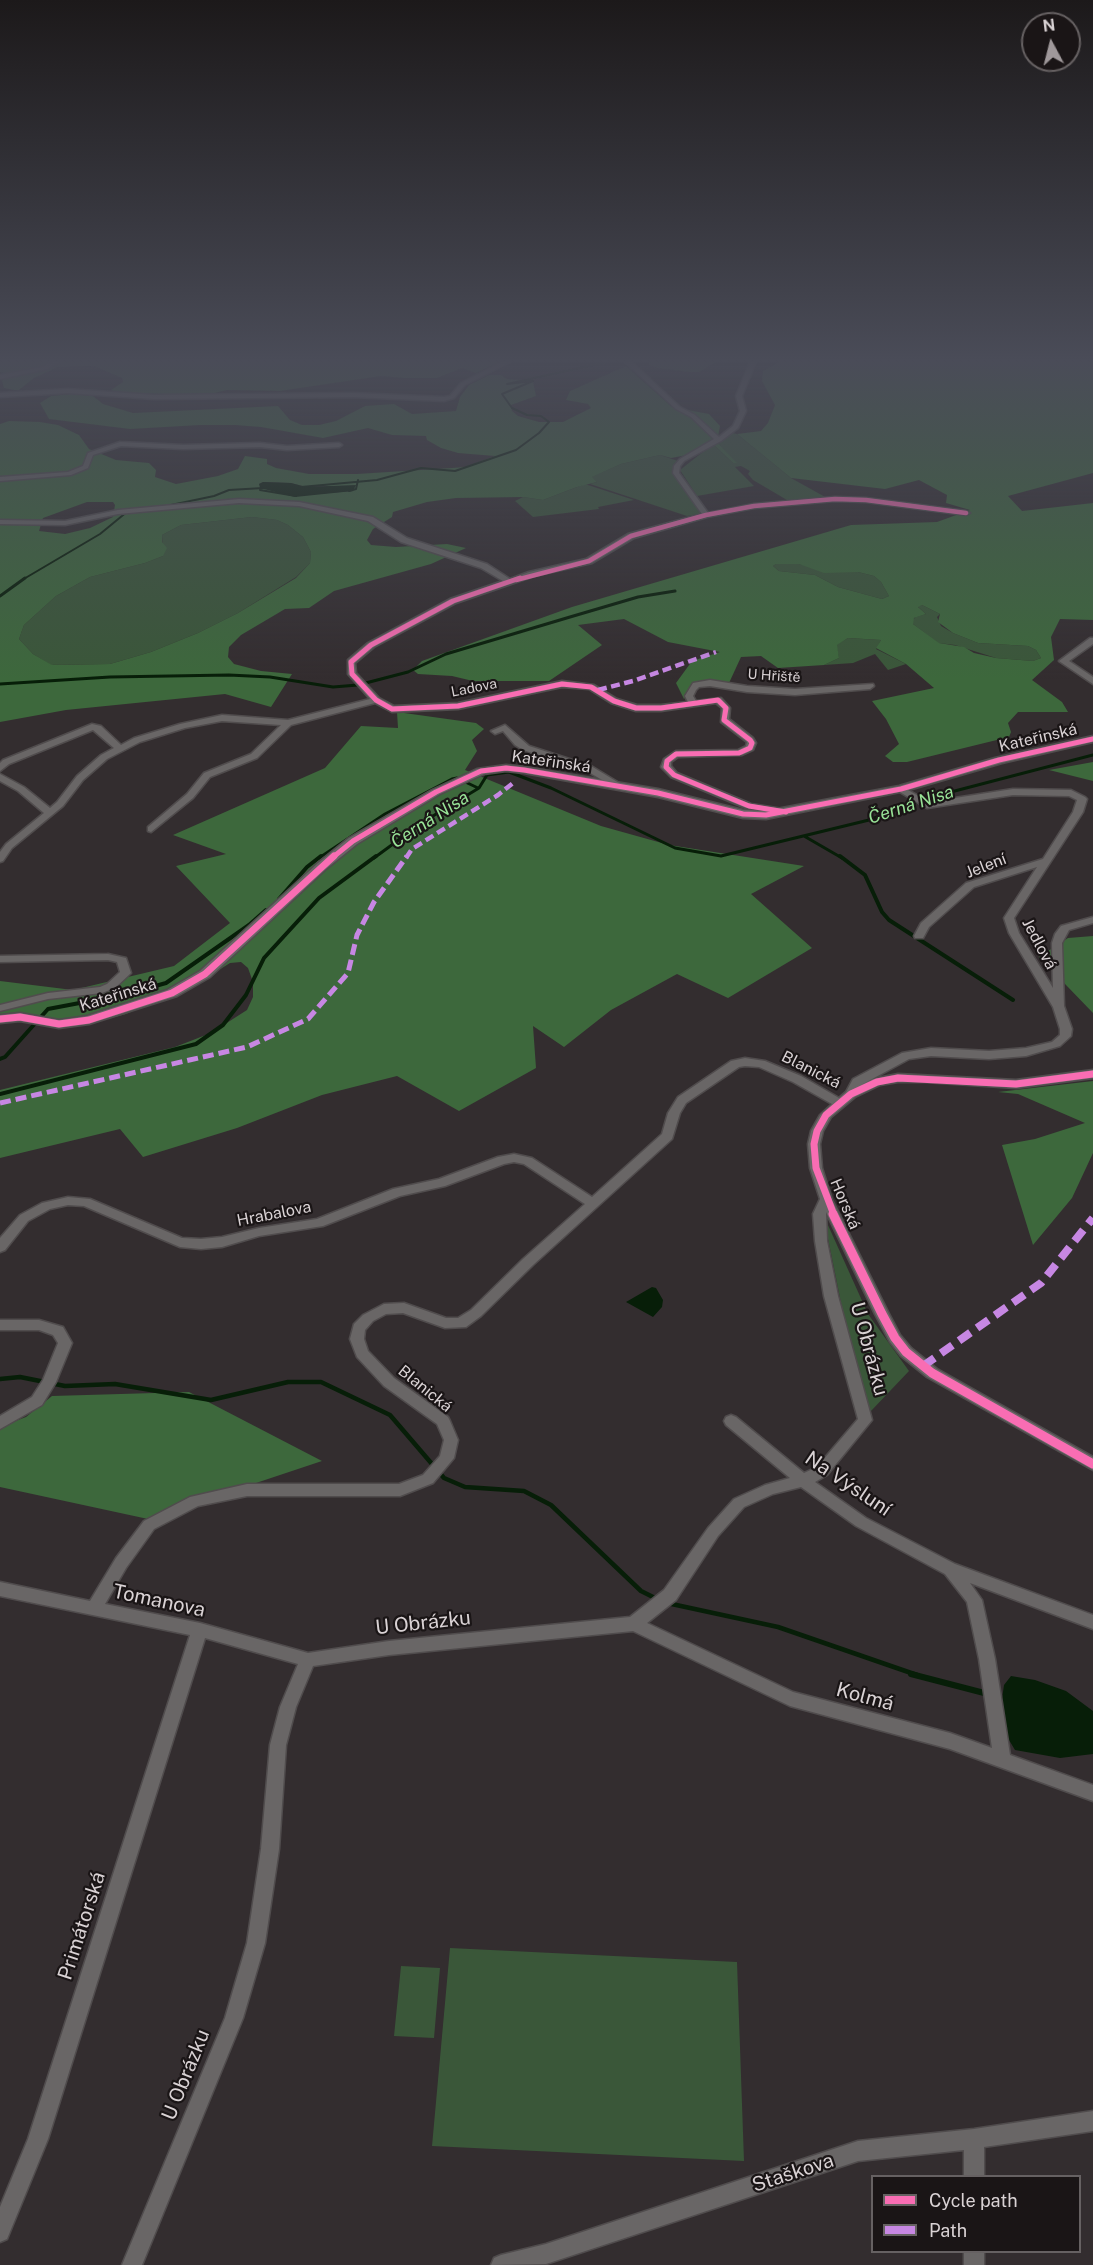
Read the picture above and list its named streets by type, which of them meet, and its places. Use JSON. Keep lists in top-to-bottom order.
{
  "streets": {
    "street": [
      "U Hřiště",
      "Ladova",
      "Kateřinská",
      "Jelení",
      "Jedlová",
      "Blanická",
      "Horská",
      "Hrabalova",
      "U Obrázku",
      "Na Výsluní",
      "Tomanova",
      "Kolmá",
      "Primátorská",
      "Staškova"
    ]
  },
  "crossings": [
    ["U Hřiště", "Ladova"],
    ["Ladova", "Kateřinská"],
    ["Kateřinská", "Jedlová"],
    ["Jelení", "Jedlová"],
    ["Jedlová", "Horská"],
    ["Blanická", "Horská"],
    ["Blanická", "Hrabalova"],
    ["Blanická", "Tomanova"],
    ["Horská", "U Obrázku"],
    ["U Obrázku", "Na Výsluní"],
    ["U Obrázku", "Tomanova"],
    ["U Obrázku", "Kolmá"],
    ["Na Výsluní", "Kolmá"],
    ["Tomanova", "Primátorská"]
  ],
  "water": ["Černá Nisa"],
  "legend": ["Cycle path", "Path"],
  "north": "top"
}
